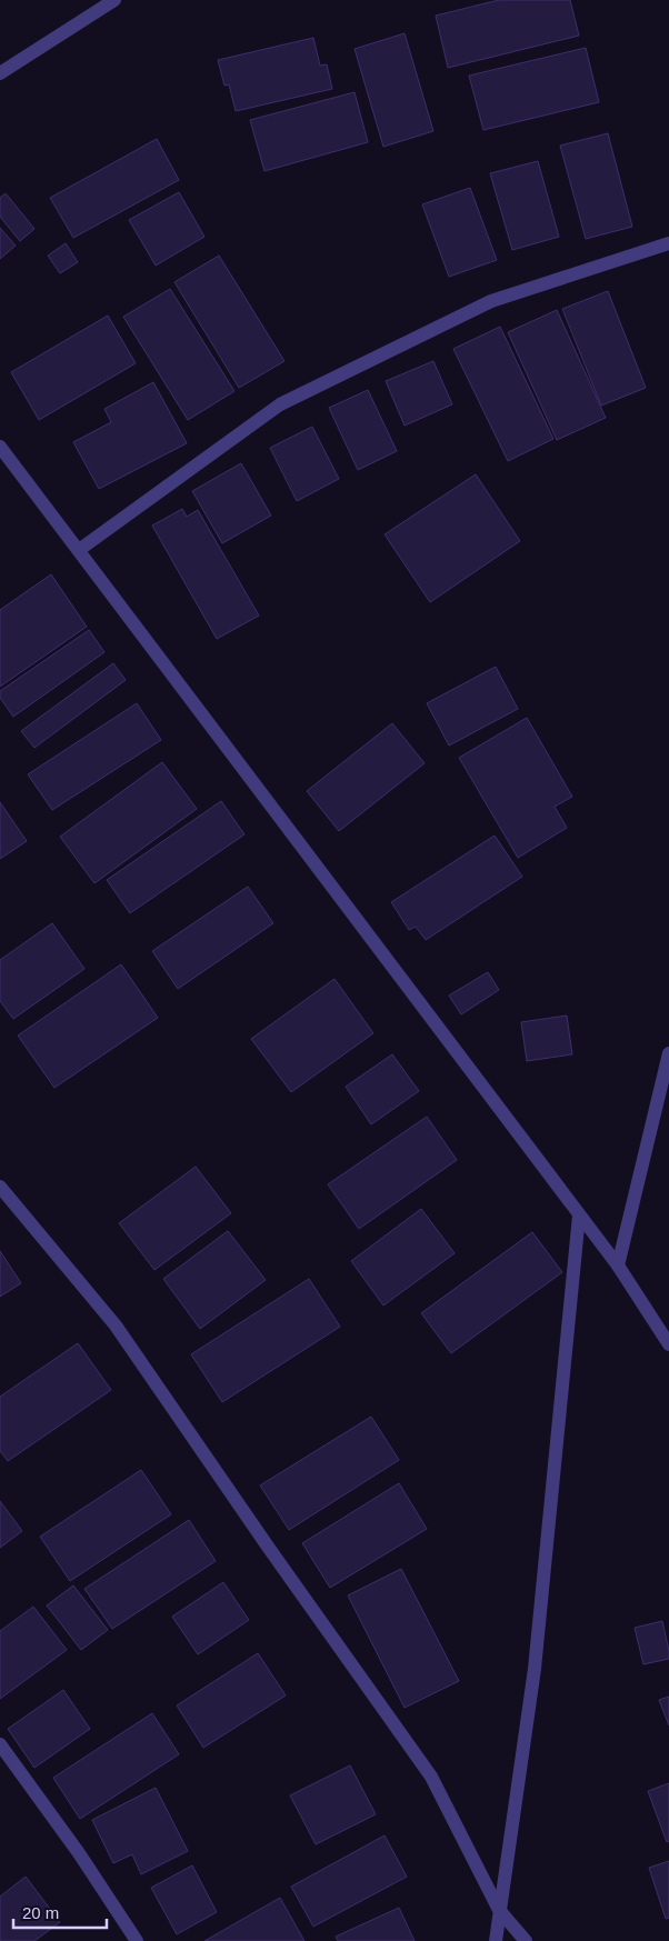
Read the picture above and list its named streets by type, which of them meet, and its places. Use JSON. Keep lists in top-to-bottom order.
{
  "scale_bar": "20 m"
}
